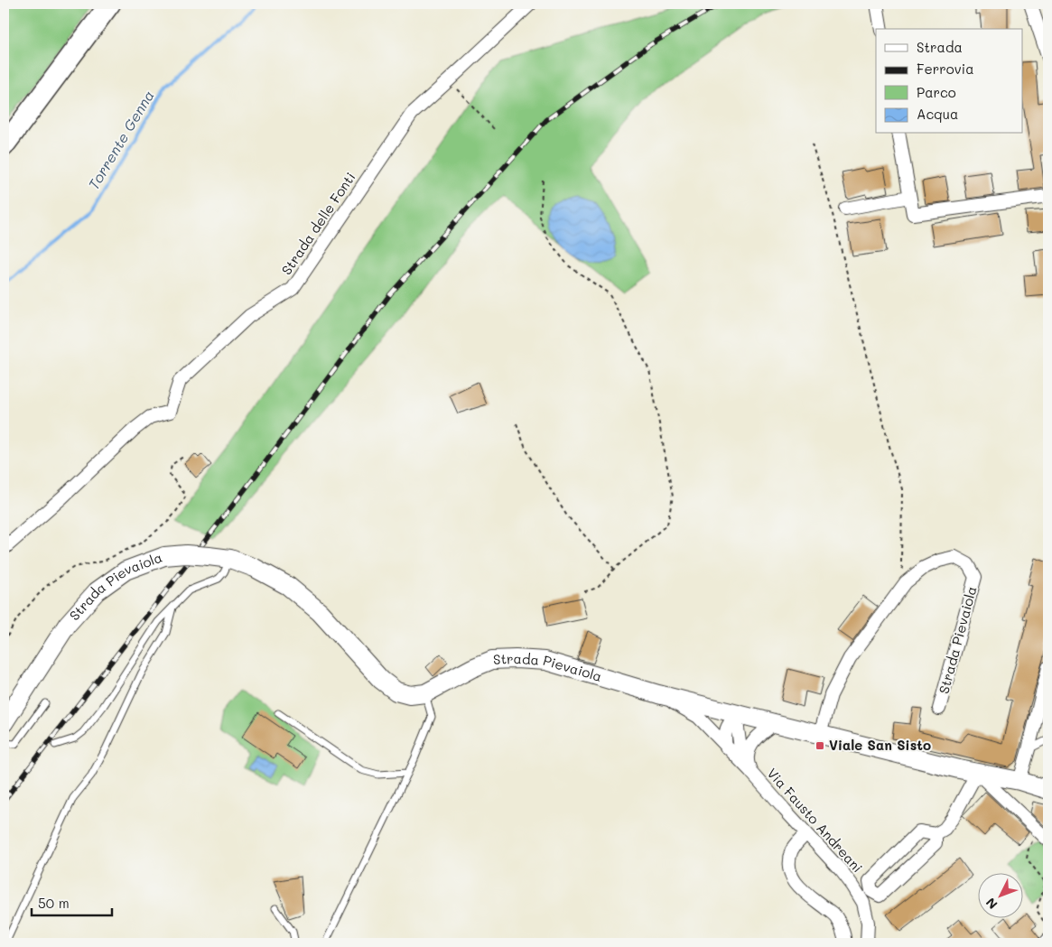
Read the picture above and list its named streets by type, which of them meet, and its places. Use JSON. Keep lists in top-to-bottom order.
{
  "streets": {
    "street": ["Strada delle Fonti", "Strada Pievaiola", "Via Fausto Andreani"]
  },
  "crossings": [
    ["Strada Pievaiola", "Via Fausto Andreani"]
  ],
  "water": ["Torrente Genna"],
  "places": {
    "transit": ["Viale San Sisto"]
  },
  "legend": [
    "Strada",
    "Ferrovia",
    "Parco",
    "Acqua"
  ],
  "scale_bar": "50 m",
  "north": "bottom left"
}
